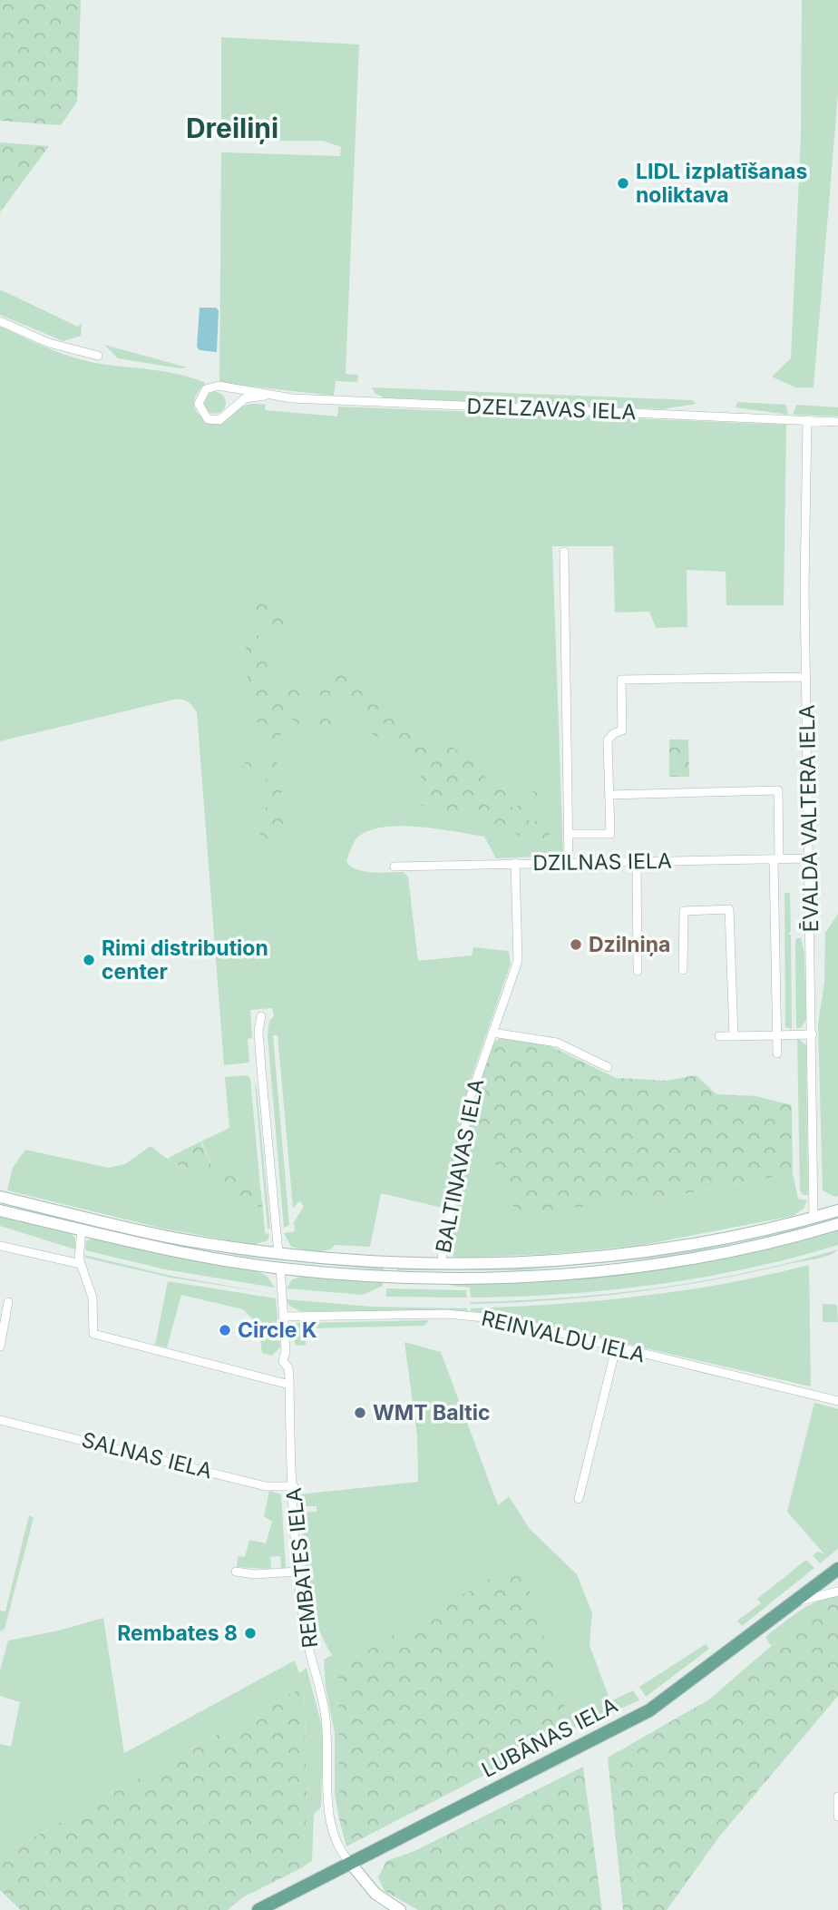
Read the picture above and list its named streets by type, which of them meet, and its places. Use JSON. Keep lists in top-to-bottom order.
{
  "streets": {
    "main road": ["LUBĀNAS IELA"],
    "street": [
      "DZELZAVAS IELA",
      "ĒVALDA VALTERA IELA",
      "DZILNAS IELA",
      "BALTINAVAS IELA",
      "REINVALDU IELA",
      "SALNAS IELA",
      "REMBATES IELA"
    ]
  },
  "crossings": [
    ["DZELZAVAS IELA", "ĒVALDA VALTERA IELA"],
    ["ĒVALDA VALTERA IELA", "DZILNAS IELA"],
    ["DZILNAS IELA", "BALTINAVAS IELA"],
    ["REINVALDU IELA", "REMBATES IELA"],
    ["SALNAS IELA", "REMBATES IELA"],
    ["REMBATES IELA", "LUBĀNAS IELA"]
  ],
  "districts": ["Dreiliņi"],
  "places": [
    "LIDL izplatīšanas noliktava",
    "Dzilniņa",
    "Rimi distribution center",
    "Circle K",
    "WMT Baltic",
    "Rembates 8"
  ]
}
